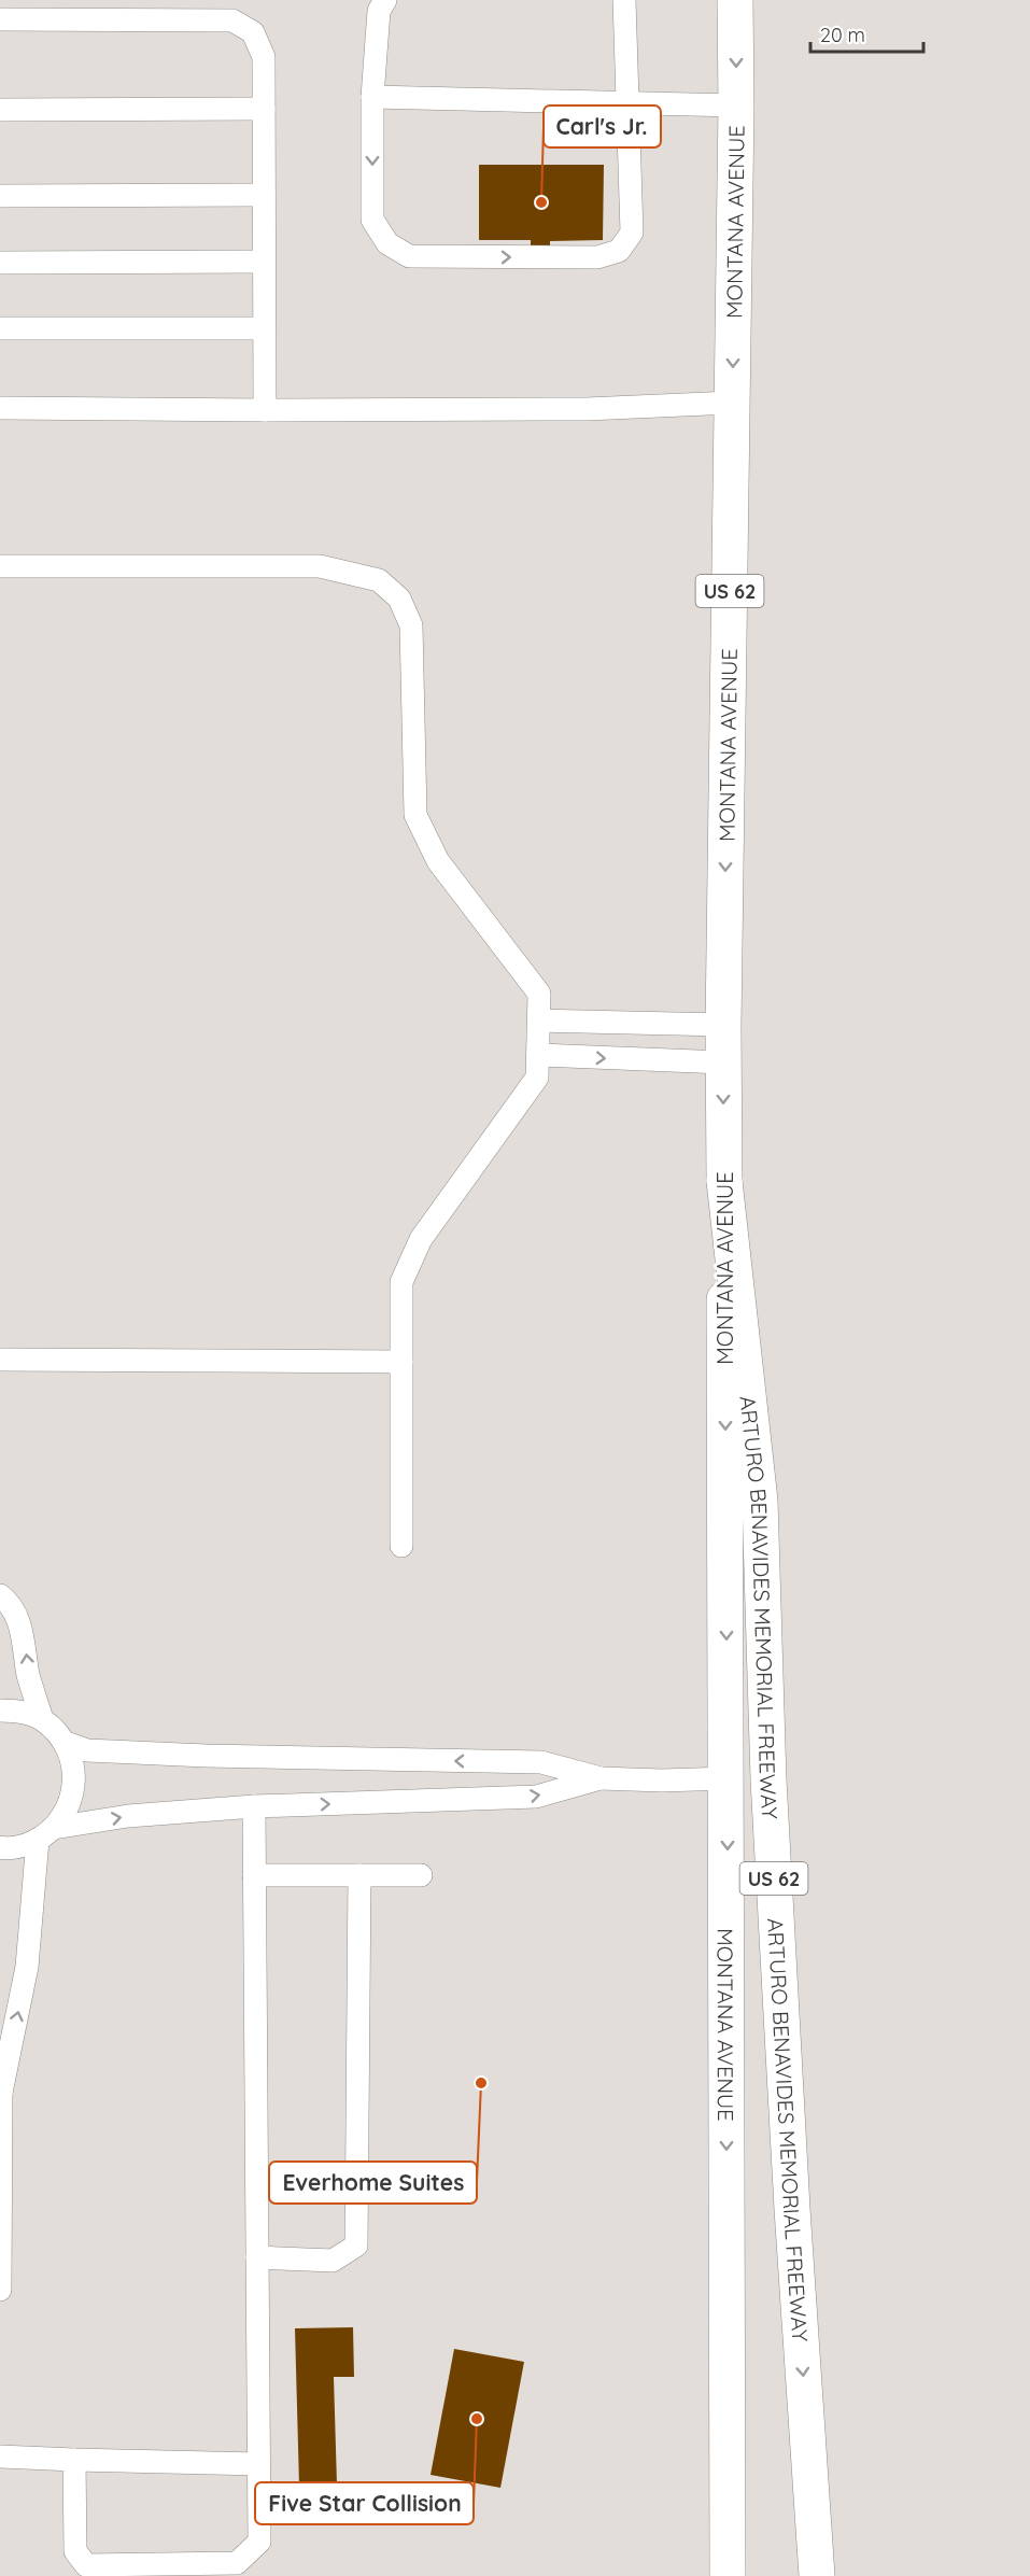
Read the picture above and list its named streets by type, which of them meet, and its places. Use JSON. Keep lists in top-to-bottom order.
{
  "streets": {
    "main road": ["MONTANA AVENUE", "US 62", "ARTURO BENAVIDES MEMORIAL FREEWAY"]
  },
  "crossings": [
    ["MONTANA AVENUE", "ARTURO BENAVIDES MEMORIAL FREEWAY"]
  ],
  "one_way": ["MONTANA AVENUE", "ARTURO BENAVIDES MEMORIAL FREEWAY"],
  "places": ["Carl's Jr.", "Everhome Suites", "Five Star Collision"],
  "scale_bar": "20 m"
}
